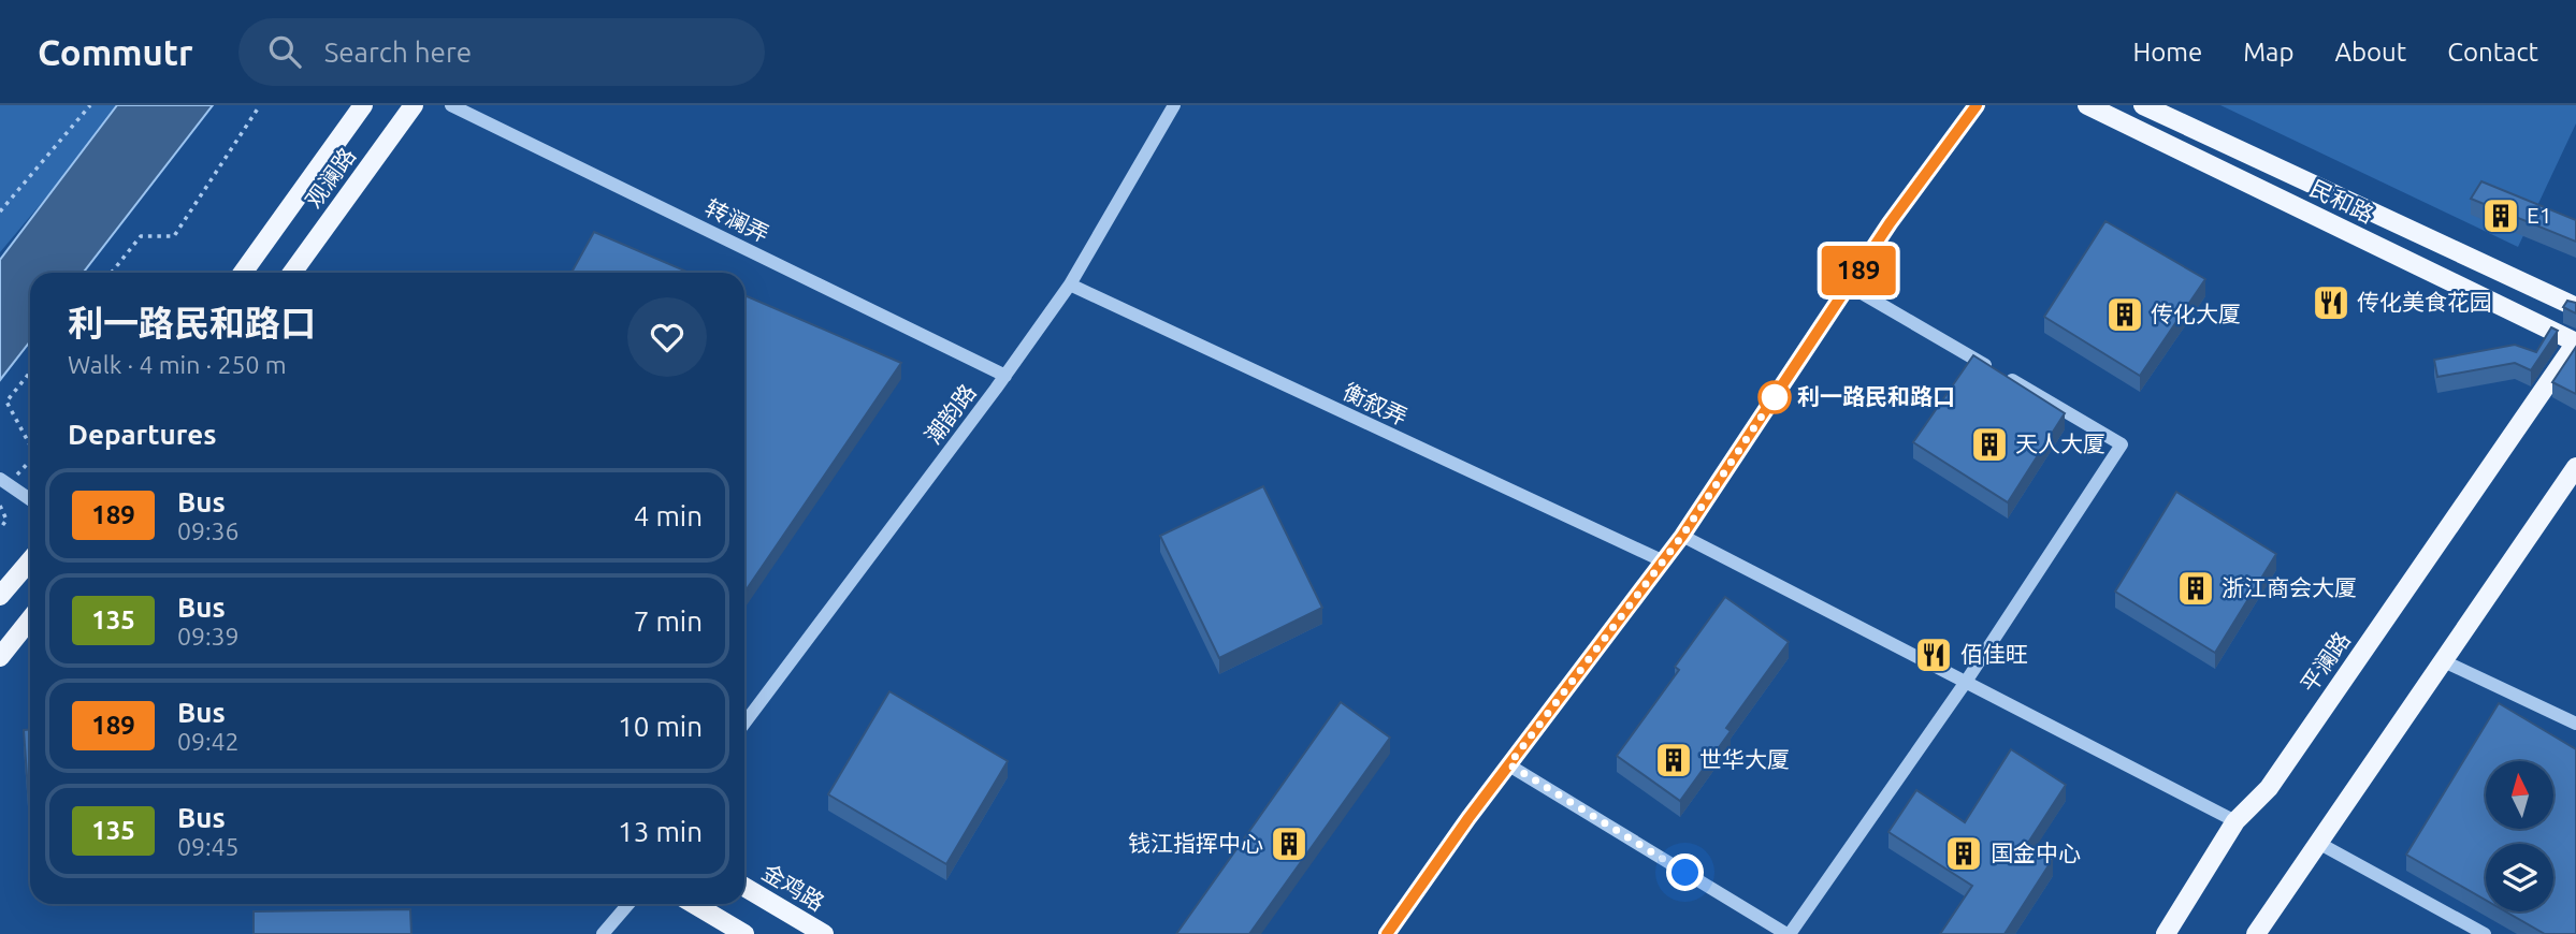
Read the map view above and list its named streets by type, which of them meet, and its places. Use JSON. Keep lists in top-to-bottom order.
{
  "streets": {
    "main road": [
      "观澜路",
      "民和路",
      "平澜路",
      "金鸡路"
    ],
    "street": ["转澜弄", "衡叙弄", "潮韵路"]
  },
  "crossings": [
    ["民和路", "平澜路"],
    ["转澜弄", "潮韵路"],
    ["衡叙弄", "潮韵路"]
  ],
  "places": {
    "building": [
      "E1",
      "传化大厦",
      "天人大厦",
      "浙江商会大厦",
      "世华大厦",
      "钱江指挥中心",
      "国金中心"
    ],
    "restaurant": ["传化美食花园", "佰佳旺"],
    "other": ["利一路民和路口"]
  },
  "lines": ["bus line 189"],
  "north": "top",
  "page": {
    "header": "Commutr",
    "search": "Search here",
    "nav": [
      "Home",
      "Map",
      "About",
      "Contact"
    ],
    "on_map": "189",
    "heading": [
      ["利一路民和路口", "Walk · 4 min · 250 m"],
      "Departures"
    ],
    "list": [
      {
        "mark": "189",
        "name": "Bus",
        "note": "09:36",
        "value": "4 min"
      },
      {
        "mark": "135",
        "name": "Bus",
        "note": "09:39",
        "value": "7 min"
      },
      {
        "mark": "189",
        "name": "Bus",
        "note": "09:42",
        "value": "10 min"
      },
      {
        "mark": "135",
        "name": "Bus",
        "note": "09:45",
        "value": "13 min"
      }
    ]
  }
}
